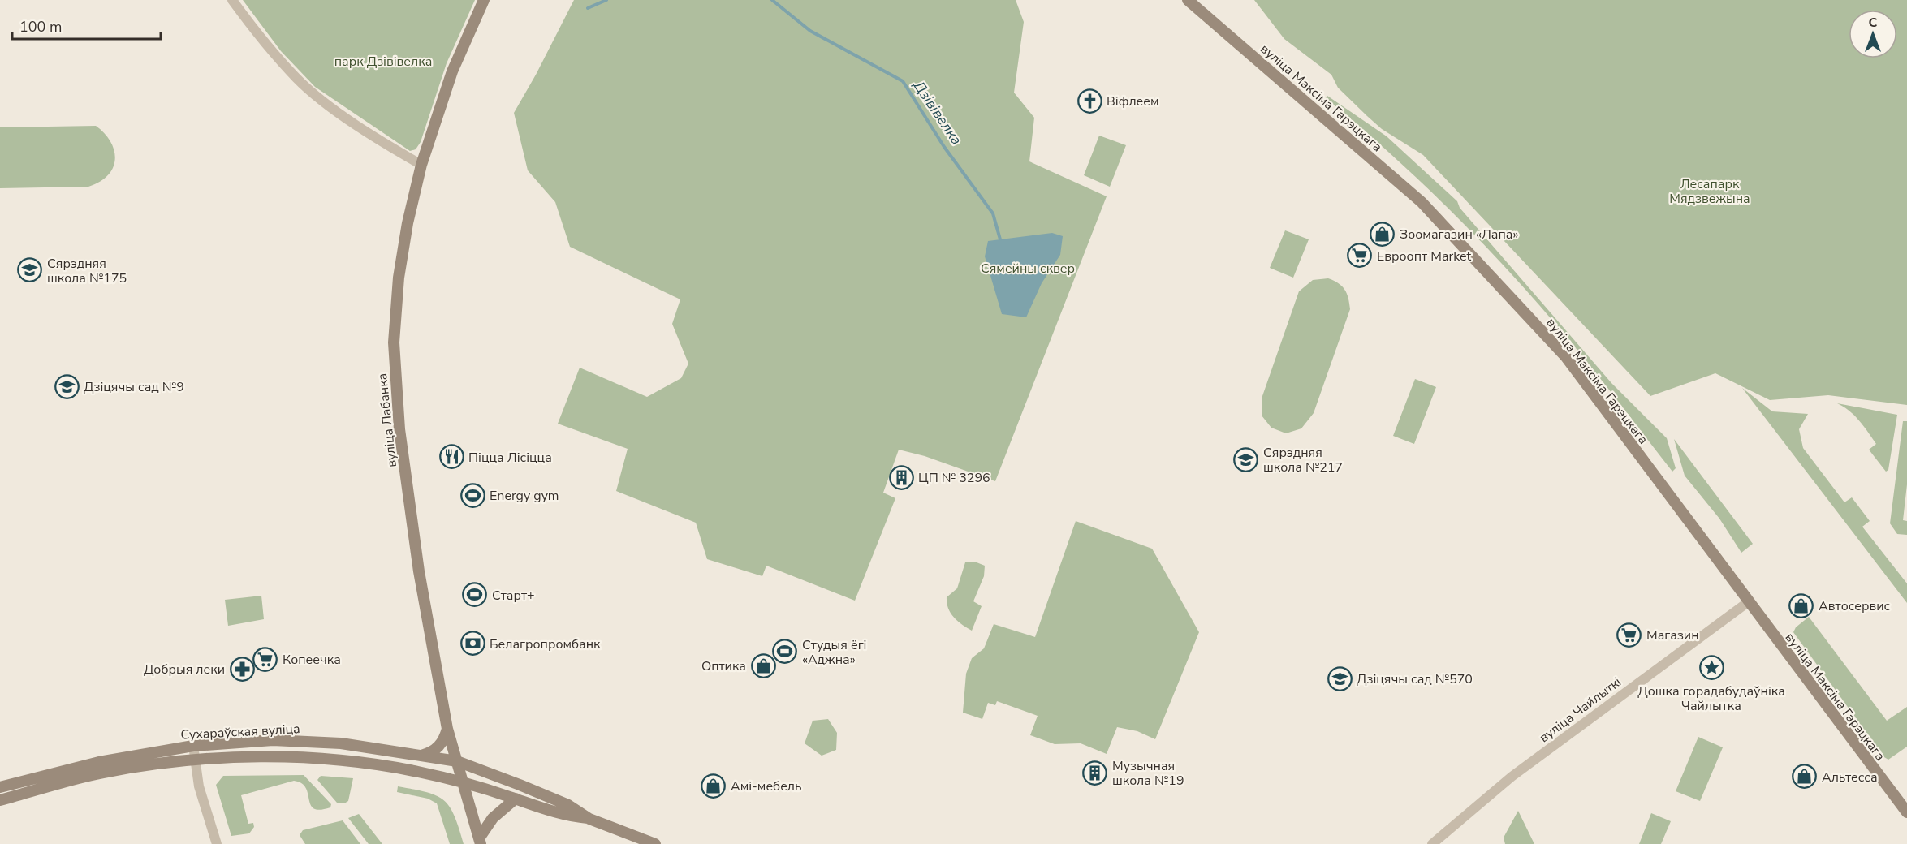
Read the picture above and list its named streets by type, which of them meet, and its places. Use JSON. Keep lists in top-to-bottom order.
{
  "streets": {
    "main road": ["вуліца Максіма Гарэцкага", "вуліца Лабанка", "Сухараўская вуліца"],
    "street": ["вуліца Чайлыткі"]
  },
  "crossings": [
    ["вуліца Максіма Гарэцкага", "вуліца Чайлыткі"],
    ["вуліца Лабанка", "Сухараўская вуліца"]
  ],
  "water": ["Дзівівелка"],
  "parks": ["парк Дзівівелка", "Лесапарк Мядзвежына", "Сямейны сквер"],
  "places": {
    "church": ["Віфлеем"],
    "shop": [
      "Зоомагазин «Лапа»",
      "Автосервис",
      "Оптика",
      "Альтесса",
      "Амі-мебель"
    ],
    "supermarket": ["Евроопт Market", "Магазин", "Копеечка"],
    "school or university": [
      "Сярэдняя школа №175",
      "Дзіцячы сад №9",
      "Сярэдняя школа №217",
      "Дзіцячы сад №570"
    ],
    "restaurant": ["Піцца Лісіцца"],
    "building": ["ЦП № 3296", "Музычная школа №19"],
    "sports": ["Energy gym", "Старт+", "Студыя ёгі «Аджна»"],
    "bank": ["Белагропромбанк"],
    "place": ["Дошка горадабудаўніка Чайлытка"],
    "pharmacy": ["Добрыя леки"]
  },
  "scale_bar": "100 m",
  "north": "top"
}
